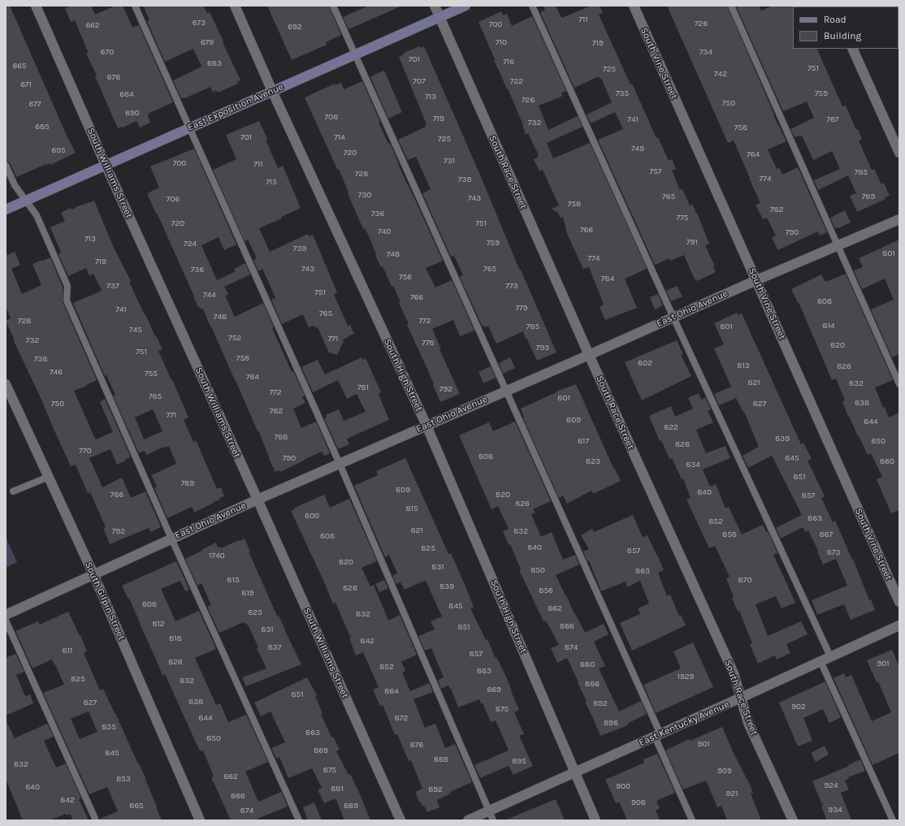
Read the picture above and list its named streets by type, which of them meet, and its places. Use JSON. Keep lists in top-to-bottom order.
{
  "streets": {
    "street": [
      "South Vine Street",
      "East Exposition Avenue",
      "South Race Street",
      "South Williams Street",
      "East Ohio Avenue",
      "South High Street",
      "South Gilpin Street",
      "East Kentucky Avenue"
    ]
  },
  "crossings": [
    ["South Vine Street", "East Ohio Avenue"],
    ["East Exposition Avenue", "South Race Street"],
    ["East Exposition Avenue", "South Williams Street"],
    ["East Exposition Avenue", "South High Street"],
    ["South Race Street", "East Ohio Avenue"],
    ["South Race Street", "East Kentucky Avenue"],
    ["South Williams Street", "East Ohio Avenue"],
    ["East Ohio Avenue", "South High Street"],
    ["East Ohio Avenue", "South Gilpin Street"],
    ["South High Street", "East Kentucky Avenue"]
  ],
  "house_numbers": [
    "711",
    "673",
    "726",
    "700",
    "662",
    "692",
    "679",
    "710",
    "719",
    "670",
    "734",
    "701",
    "716",
    "683",
    "665",
    "751",
    "725",
    "742",
    "678",
    "707",
    "722",
    "671",
    "735",
    "759",
    "684",
    "713",
    "726",
    "750",
    "677",
    "690",
    "708",
    "719",
    "741",
    "767",
    "732",
    "685",
    "758",
    "701",
    "714",
    "725",
    "749",
    "695",
    "720",
    "764",
    "731",
    "700",
    "711",
    "757",
    "785",
    "726",
    "774",
    "739",
    "715",
    "730",
    "765",
    "789",
    "743",
    "706",
    "758",
    "782",
    "736",
    "775",
    "720",
    "751",
    "766",
    "740",
    "790",
    "713",
    "791",
    "759",
    "724",
    "739",
    "801",
    "748",
    "774",
    "719",
    "743",
    "765",
    "736",
    "756",
    "784",
    "737",
    "773",
    "751",
    "744",
    "766",
    "808",
    "779",
    "741",
    "765",
    "748",
    "728",
    "772",
    "814",
    "785",
    "801",
    "745",
    "752",
    "771",
    "732",
    "778",
    "820",
    "793",
    "751",
    "758",
    "738",
    "802",
    "813",
    "826",
    "746",
    "755",
    "764",
    "821",
    "832",
    "781",
    "792",
    "772",
    "765",
    "801",
    "838",
    "750",
    "827",
    "782",
    "771",
    "809",
    "844",
    "822",
    "788",
    "839",
    "817",
    "850",
    "828",
    "770",
    "808",
    "790",
    "845",
    "823",
    "860",
    "834",
    "851",
    "789",
    "809",
    "840",
    "786",
    "820",
    "857",
    "826",
    "815",
    "800",
    "863",
    "852",
    "821",
    "792",
    "832",
    "858",
    "867",
    "808",
    "840",
    "825",
    "857",
    "873",
    "1740",
    "820",
    "831",
    "850",
    "863",
    "813",
    "870",
    "839",
    "828",
    "856",
    "819",
    "808",
    "845",
    "862",
    "825",
    "832",
    "812",
    "868",
    "851",
    "831",
    "818",
    "842",
    "837",
    "874",
    "811",
    "857",
    "826",
    "901",
    "880",
    "852",
    "863",
    "1929",
    "825",
    "832",
    "886",
    "869",
    "864",
    "851",
    "838",
    "827",
    "892",
    "902",
    "875",
    "844",
    "872",
    "898",
    "835",
    "863",
    "850",
    "901",
    "876",
    "869",
    "845",
    "888",
    "895",
    "832",
    "875",
    "909",
    "862",
    "853",
    "924",
    "900",
    "840",
    "881",
    "892",
    "921",
    "868",
    "842",
    "908",
    "865",
    "889",
    "934",
    "874"
  ],
  "legend": ["Road", "Building"]
}
